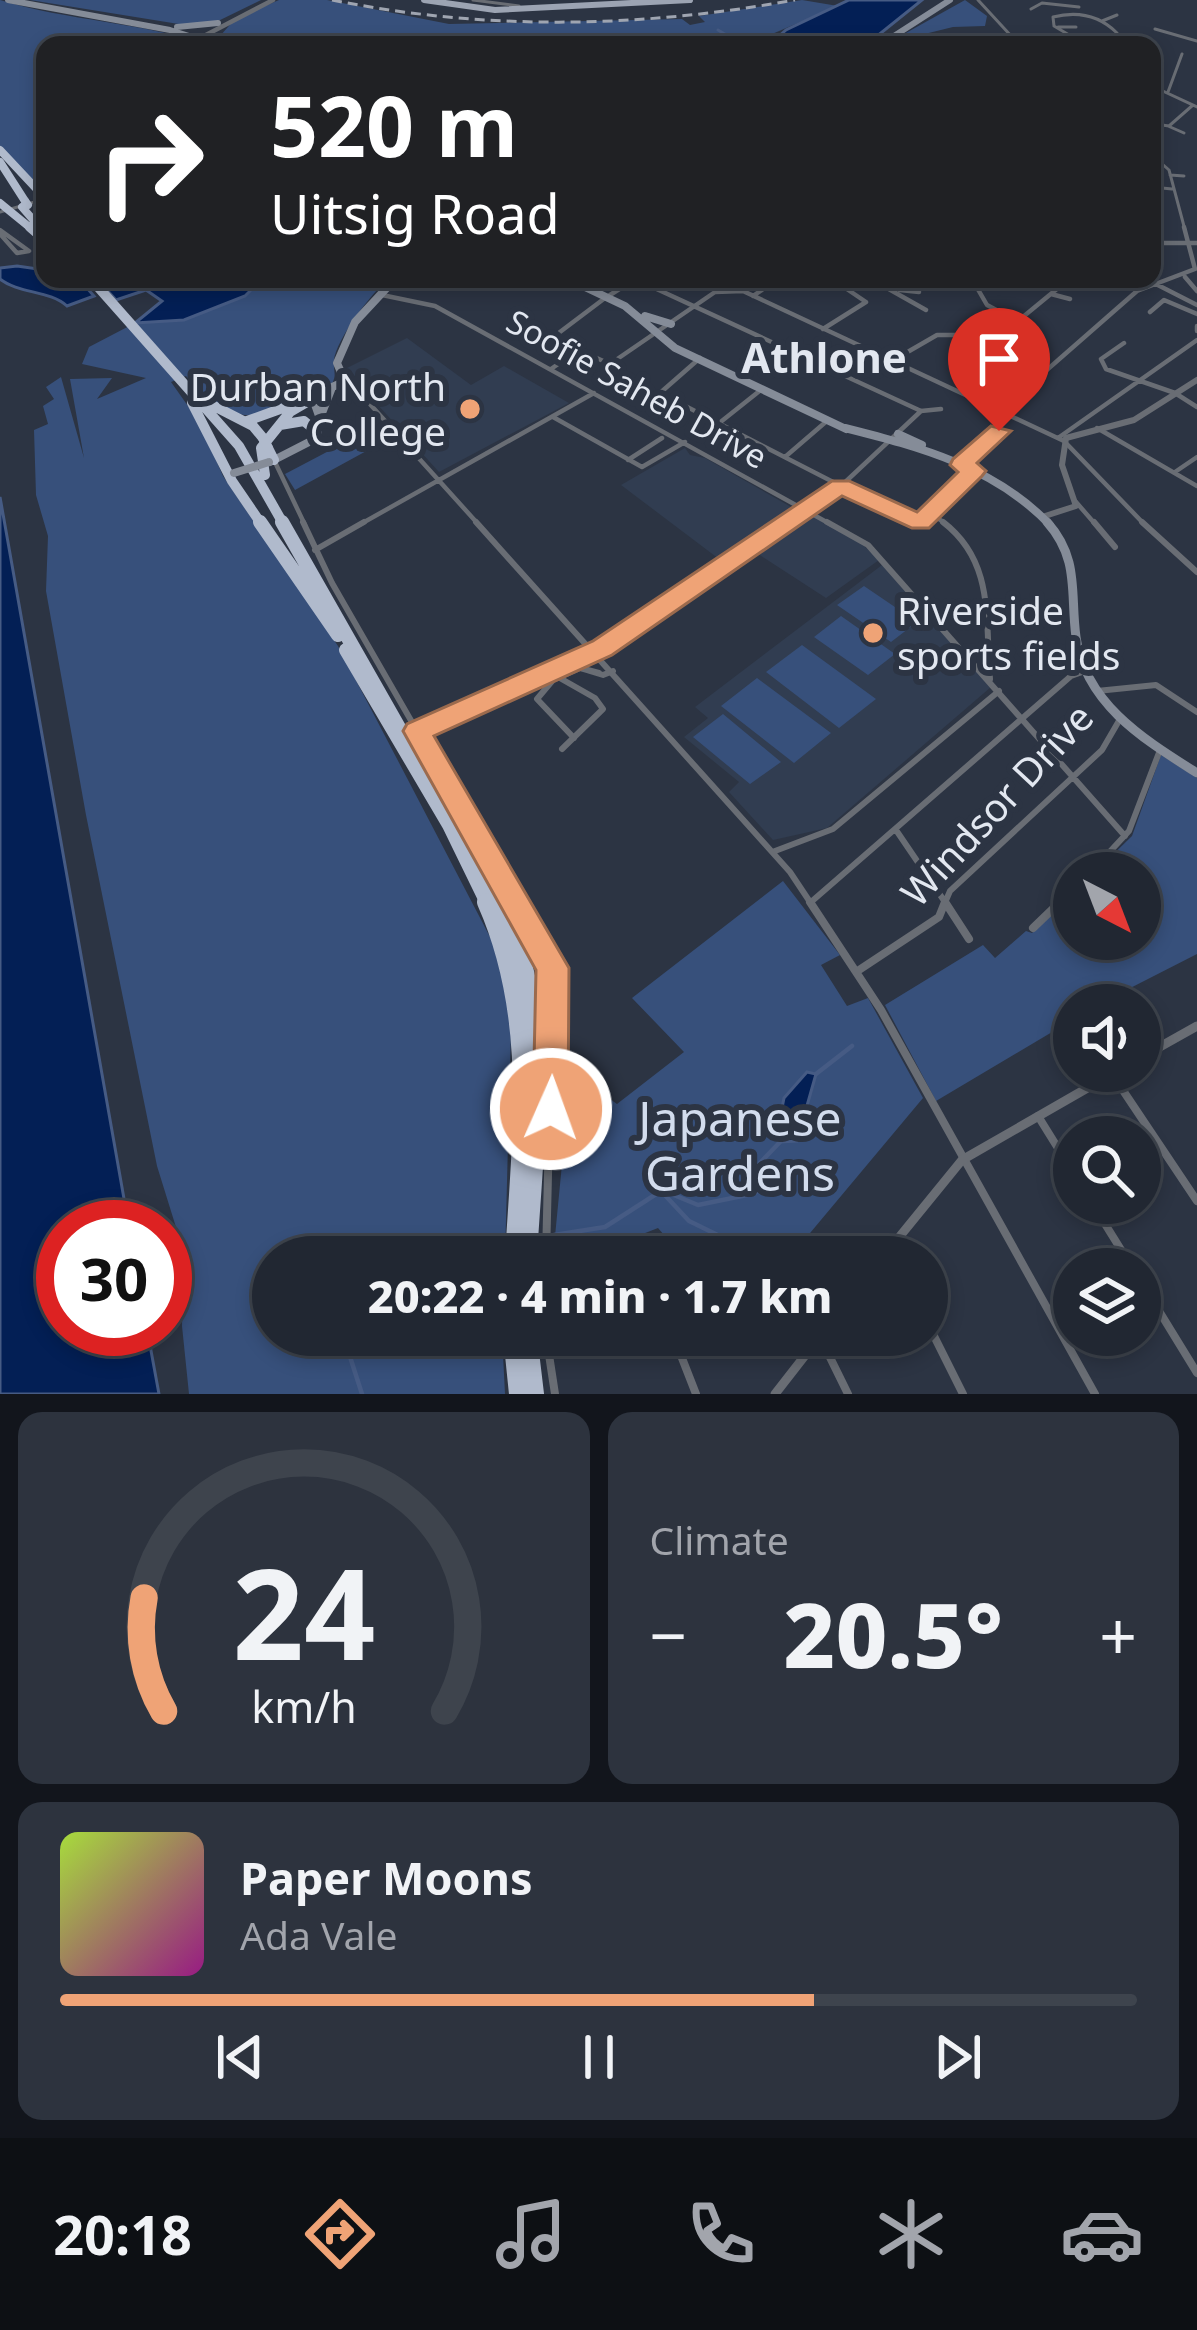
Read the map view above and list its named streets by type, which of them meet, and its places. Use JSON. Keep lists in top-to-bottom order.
{
  "streets": {
    "street": ["Soofie Saheb Drive", "Windsor Drive"]
  },
  "crossings": [
    ["Soofie Saheb Drive", "Windsor Drive"]
  ],
  "districts": ["Athlone"],
  "parks": ["Japanese Gardens"],
  "places": ["Durban North College", "Riverside sports fields"],
  "north": "bottom right",
  "page": {
    "turn": ["520 m", "Uitsig Road"],
    "limit": "30",
    "trip": "20:22 · 4 min · 1.7 km",
    "tile": "Climate",
    "heat": ["−", "20.5°", "+"],
    "song": ["Paper Moons", "Ada Vale"],
    "tabs": "20:18",
    "gauge": ["24", "km/h"]
  }
}
